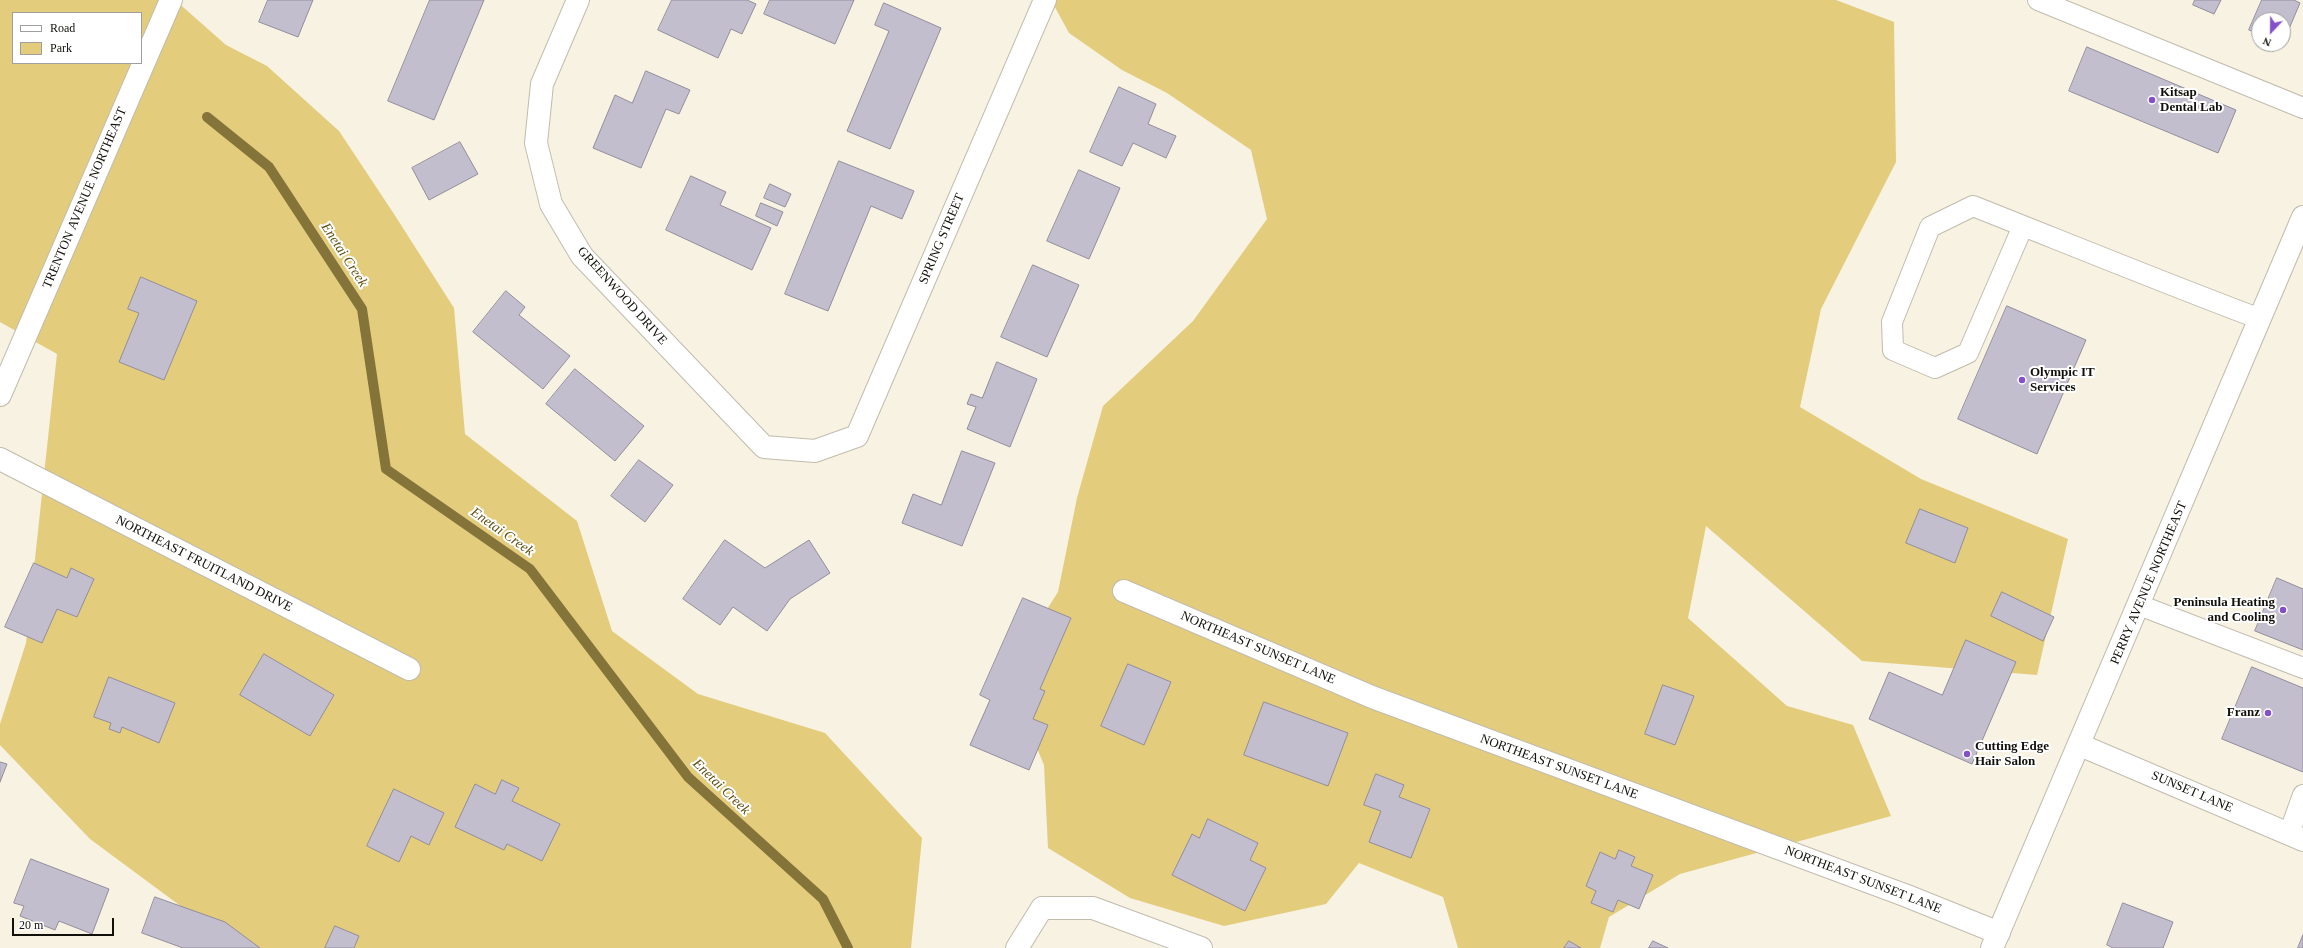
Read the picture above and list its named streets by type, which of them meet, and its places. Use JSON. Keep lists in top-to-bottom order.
{
  "streets": {
    "street": [
      "TRENTON AVENUE NORTHEAST",
      "SPRING STREET",
      "GREENWOOD DRIVE",
      "NORTHEAST FRUITLAND DRIVE",
      "PERRY AVENUE NORTHEAST",
      "NORTHEAST SUNSET LANE",
      "SUNSET LANE"
    ]
  },
  "crossings": [
    ["SPRING STREET", "GREENWOOD DRIVE"],
    ["PERRY AVENUE NORTHEAST", "NORTHEAST SUNSET LANE"],
    ["PERRY AVENUE NORTHEAST", "SUNSET LANE"]
  ],
  "water": ["Enetai Creek"],
  "places": [
    "Kitsap Dental Lab",
    "Olympic IT Services",
    "Peninsula Heating and Cooling",
    "Franz",
    "Cutting Edge Hair Salon"
  ],
  "legend": ["Road", "Park"],
  "scale_bar": "20 m",
  "north": "bottom"
}
